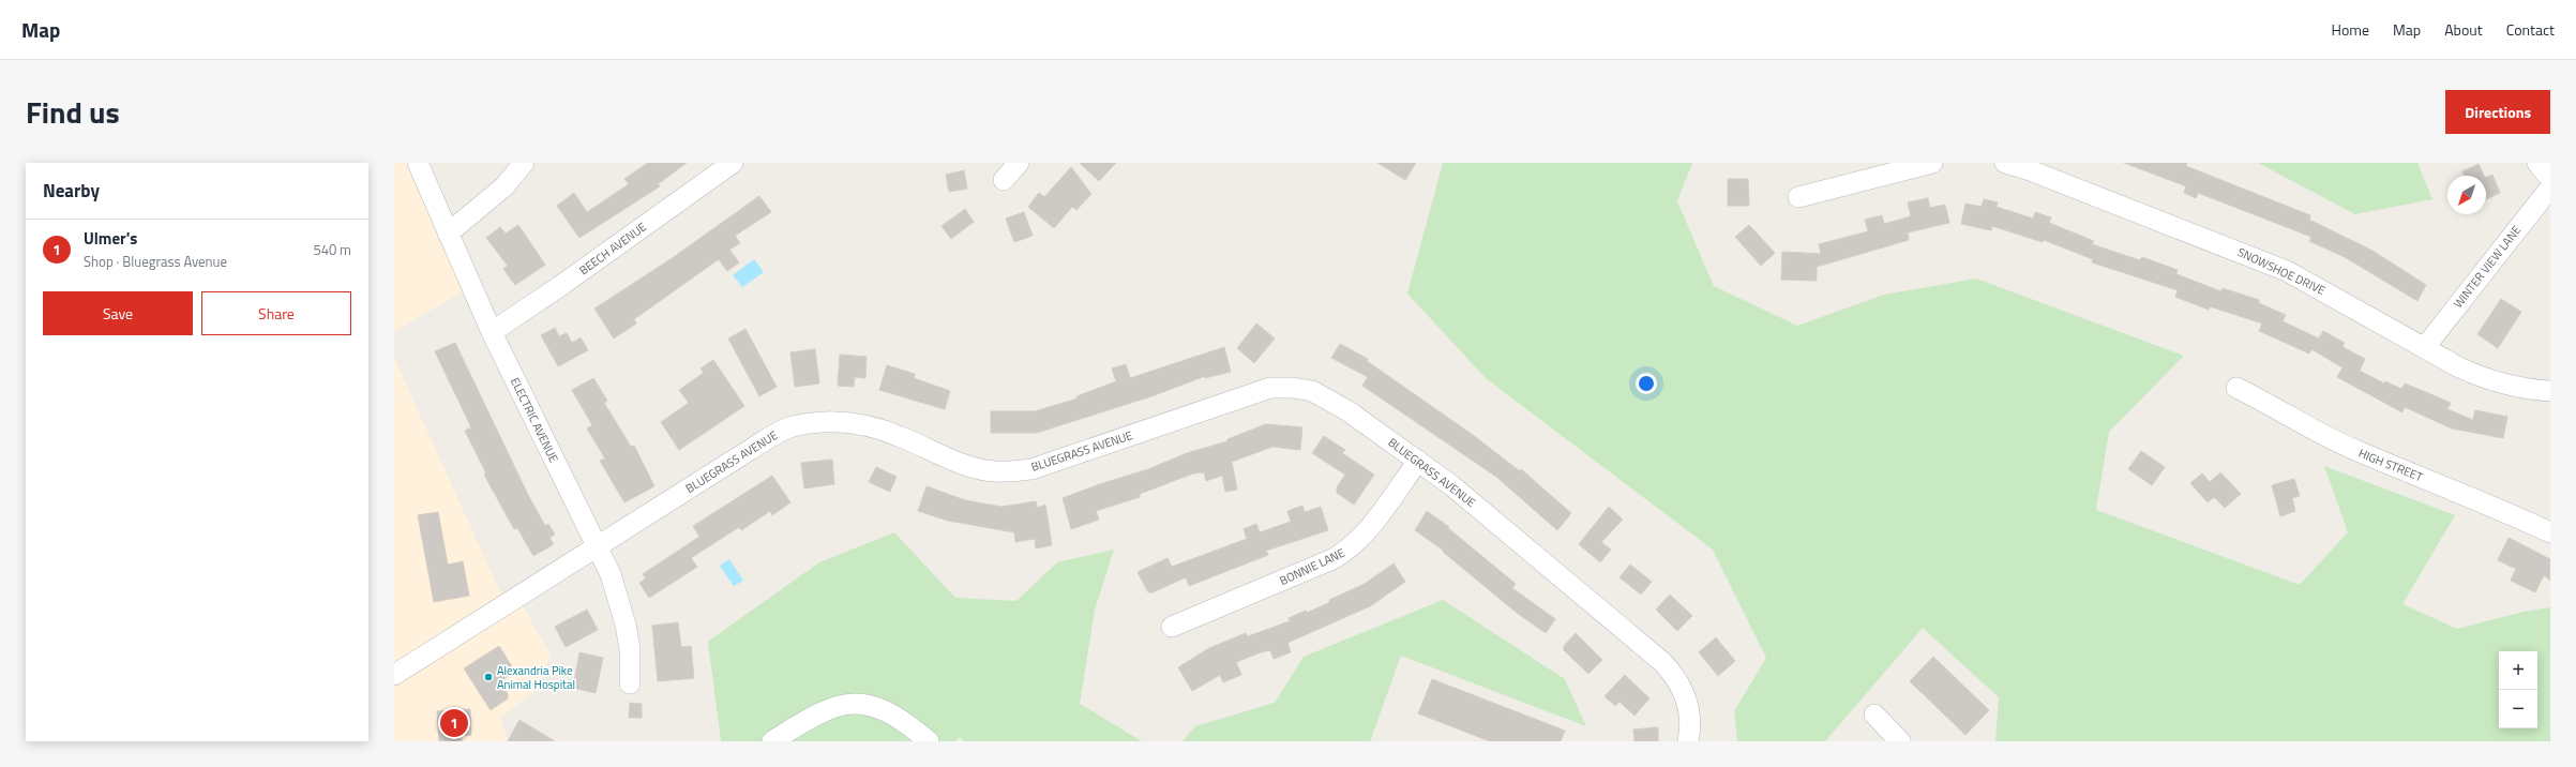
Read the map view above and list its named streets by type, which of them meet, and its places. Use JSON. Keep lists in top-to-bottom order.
{
  "streets": {
    "street": [
      "BEECH AVENUE",
      "WINTER VIEW LANE",
      "SNOWSHOE DRIVE",
      "ELECTRIC AVENUE",
      "BLUEGRASS AVENUE",
      "HIGH STREET",
      "BONNIE LANE"
    ]
  },
  "crossings": [
    ["BEECH AVENUE", "ELECTRIC AVENUE"],
    ["WINTER VIEW LANE", "SNOWSHOE DRIVE"],
    ["ELECTRIC AVENUE", "BLUEGRASS AVENUE"],
    ["BLUEGRASS AVENUE", "BONNIE LANE"]
  ],
  "places": ["Alexandria Pike Animal Hospital"],
  "north": "bottom left",
  "page": {
    "header": "Map",
    "nav": [
      "Home",
      "Map",
      "About",
      "Contact"
    ],
    "title": "Find us",
    "buttons": [
      "Directions",
      ["Save", "Share"]
    ],
    "heading": "Nearby",
    "list": [
      {
        "mark": "1",
        "name": "Ulmer's",
        "note": "Shop · Bluegrass Avenue",
        "value": "540 m"
      }
    ],
    "map_buttons": ["+", "−"],
    "pins": "1"
  }
}
